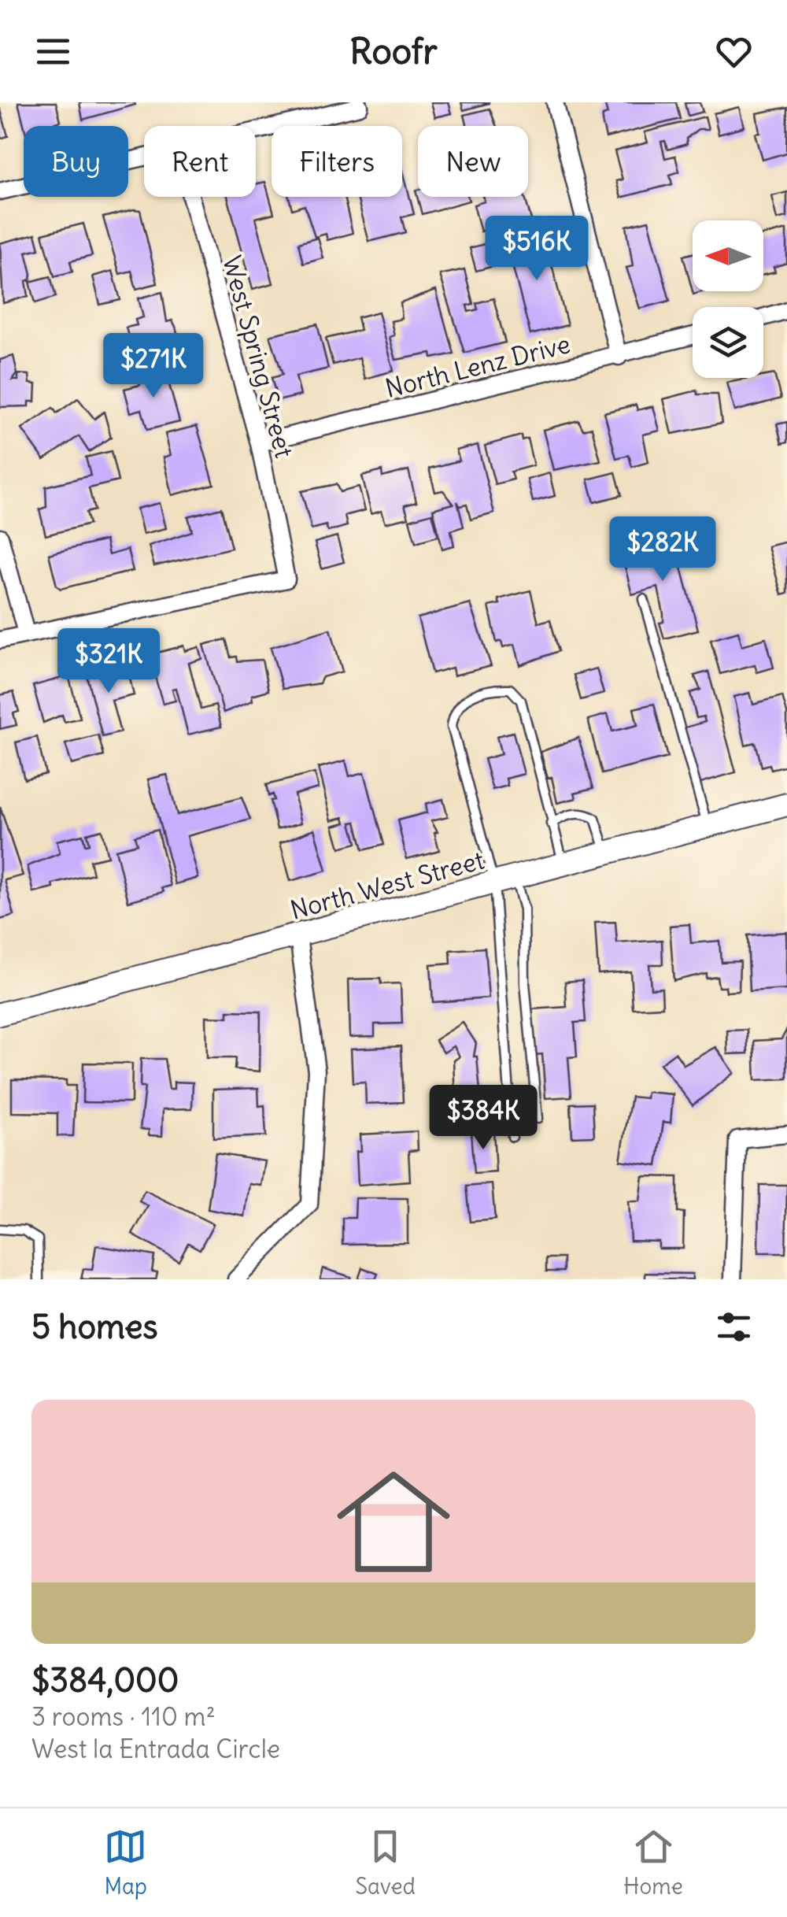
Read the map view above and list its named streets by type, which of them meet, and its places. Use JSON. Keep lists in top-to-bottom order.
{
  "streets": {
    "street": ["West Spring Street", "North Lenz Drive", "North West Street"]
  },
  "crossings": [
    ["West Spring Street", "North Lenz Drive"]
  ],
  "north": "left",
  "page": {
    "header": "Roofr",
    "chip": [
      "Buy",
      "Rent",
      "Filters",
      "New"
    ],
    "price": [
      "$516K",
      "$271K",
      "$282K",
      "$321K",
      "$384K"
    ],
    "heading": "5 homes",
    "list": [
      {
        "name": "$384,000",
        "note": "3 rooms · 110 m² · West la Entrada Circle"
      }
    ],
    "tabs": ["Map", "Saved", "Home"]
  }
}
